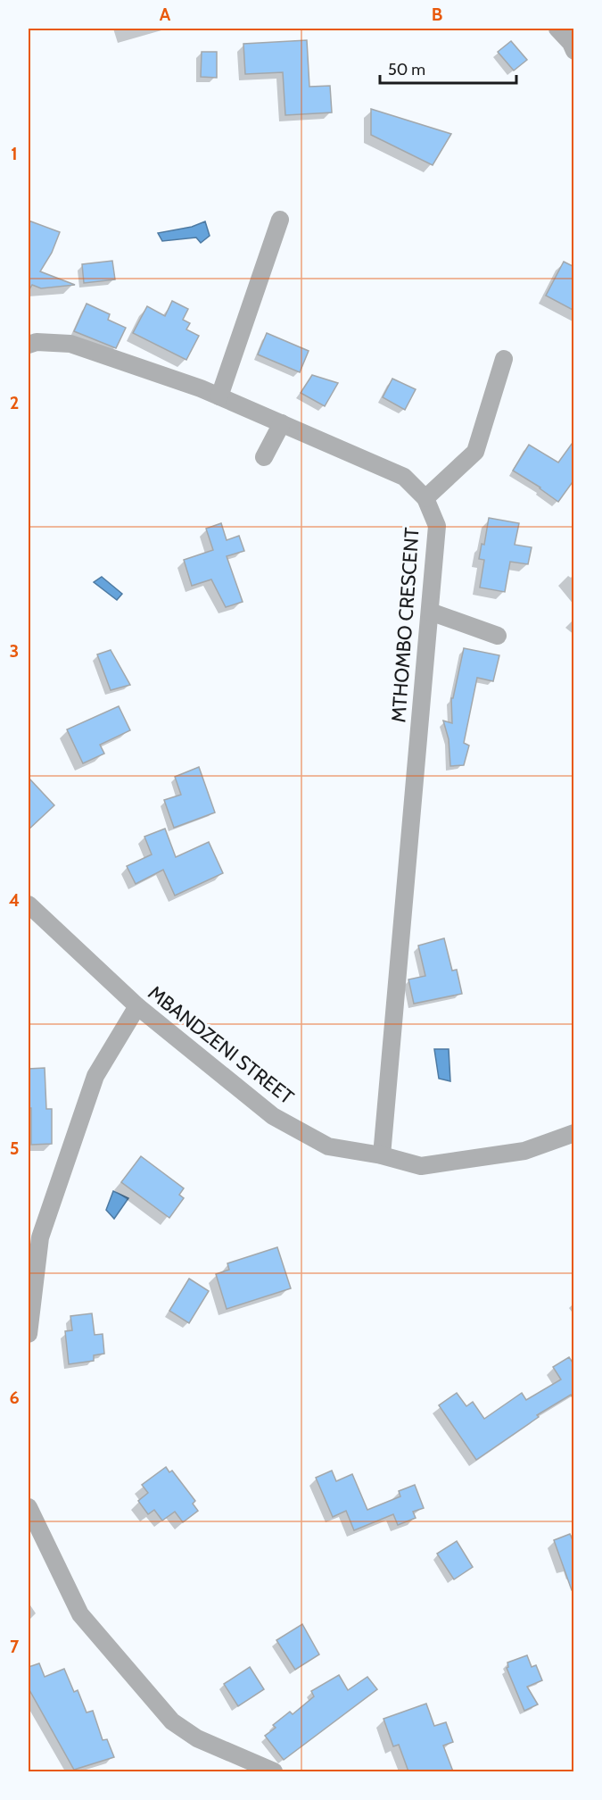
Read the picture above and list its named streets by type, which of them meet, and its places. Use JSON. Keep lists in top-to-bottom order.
{
  "streets": {
    "street": ["MTHOMBO CRESCENT", "MBANDZENI STREET"]
  },
  "crossings": [
    ["MTHOMBO CRESCENT", "MBANDZENI STREET"]
  ],
  "scale_bar": "50 m",
  "grid": {
    "columns": ["A", "B"],
    "rows": [
      "1",
      "2",
      "3",
      "4",
      "5",
      "6",
      "7"
    ]
  }
}
